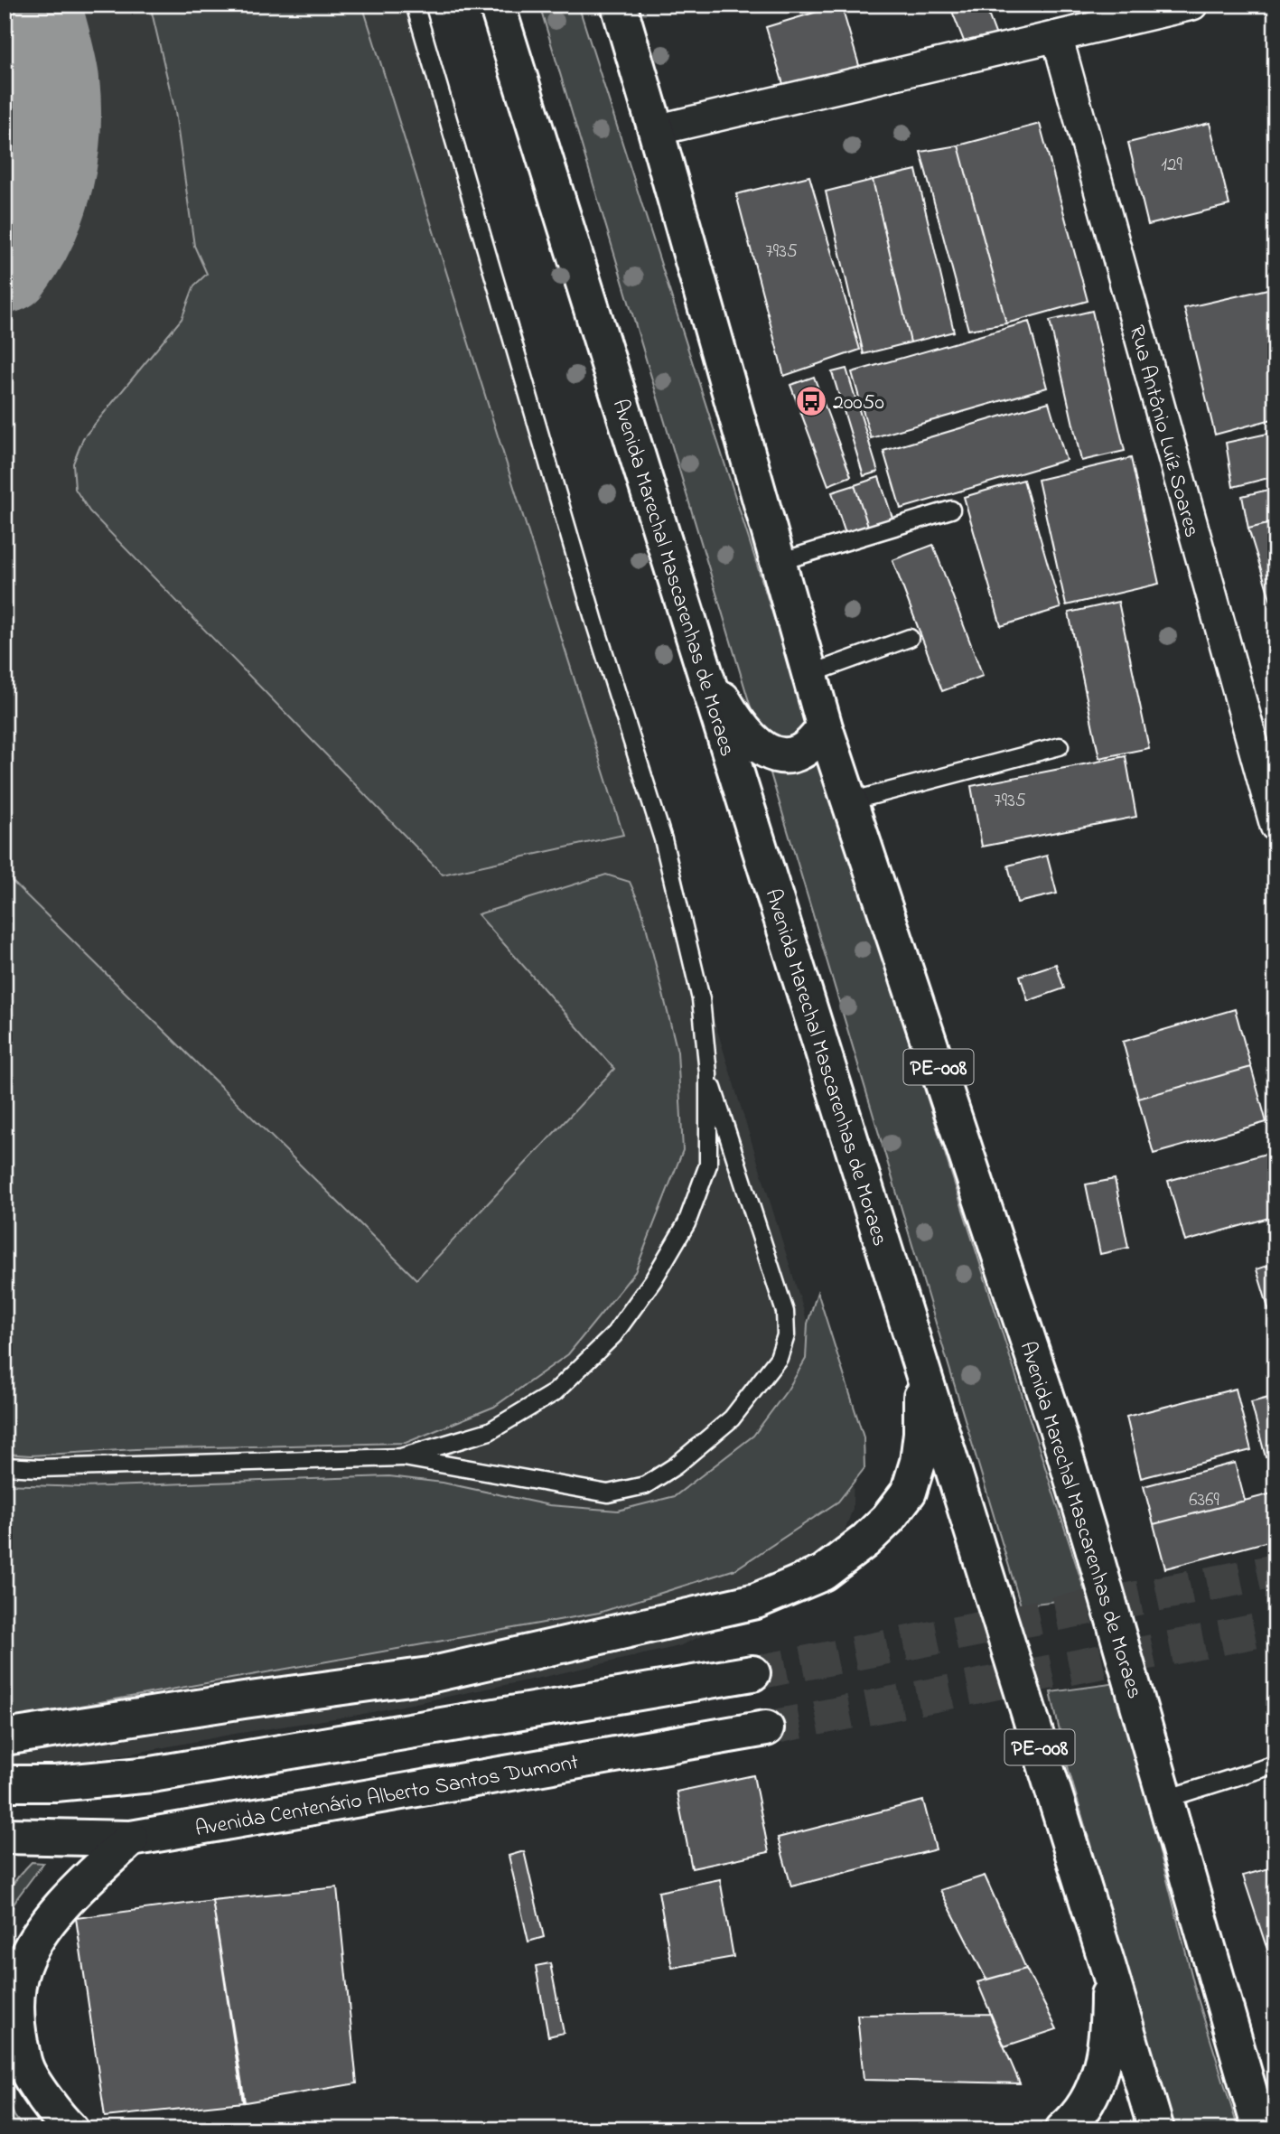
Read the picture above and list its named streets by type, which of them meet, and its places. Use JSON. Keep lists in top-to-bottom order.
{
  "streets": {
    "main road": ["Avenida Marechal Mascarenhas de Moraes", "PE-008", "Avenida Centenário Alberto Santos Dumont"],
    "street": ["Rua Antônio Luíz Soares"]
  },
  "places": {
    "bus stop": ["20050"]
  },
  "house_numbers": [
    "129",
    "7935",
    "7935",
    "6369"
  ]
}
